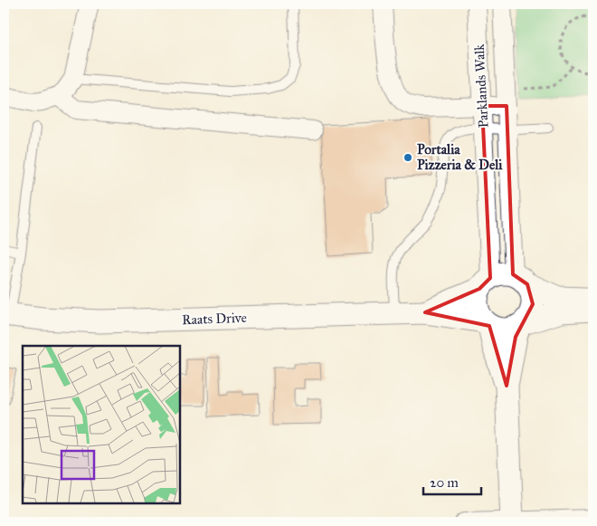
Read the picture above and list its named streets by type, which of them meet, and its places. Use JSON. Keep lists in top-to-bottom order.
{
  "streets": {
    "street": ["Parklands Walk", "Raats Drive"]
  },
  "crossings": [
    ["Parklands Walk", "Raats Drive"]
  ],
  "places": ["Portalia Pizzeria & Deli"],
  "scale_bar": "20 m"
}
